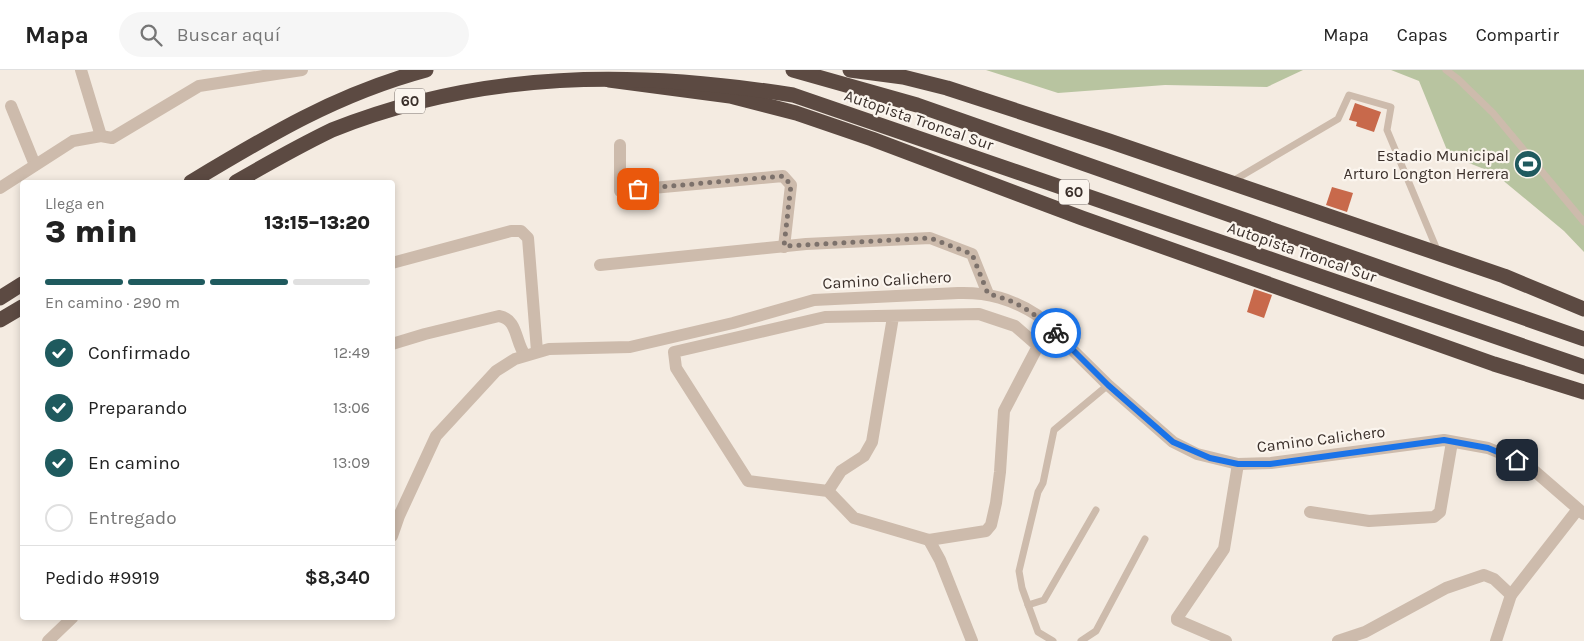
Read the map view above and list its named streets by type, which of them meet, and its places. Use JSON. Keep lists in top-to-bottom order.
{
  "streets": {
    "highway": ["60", "Autopista Troncal Sur"],
    "street": ["Camino Calichero"]
  },
  "places": {
    "sports": ["Estadio Municipal Arturo Longton Herrera"]
  },
  "page": {
    "header": "Mapa",
    "search": "Buscar aquí",
    "nav": ["Mapa", "Capas", "Compartir"],
    "heading": ["3 min", "Llega en", "13:15–13:20"],
    "panel": ["Pedido #9919", "$8,340"],
    "bar": "En camino · 290 m",
    "list": [
      ["Confirmado", "12:49"],
      ["Preparando", "13:06"],
      ["En camino", "13:09"],
      "Entregado"
    ]
  }
}
